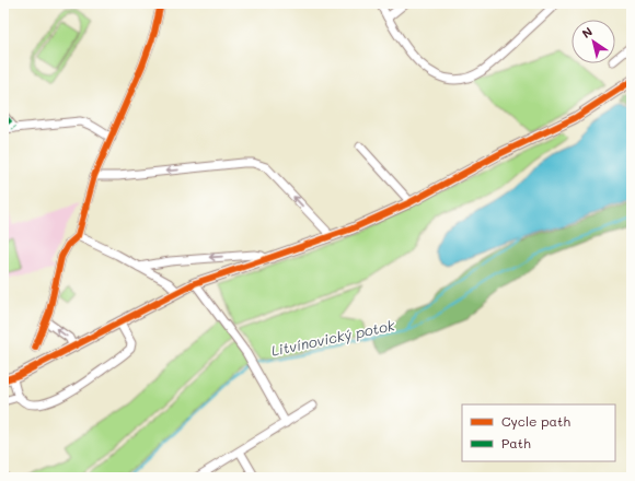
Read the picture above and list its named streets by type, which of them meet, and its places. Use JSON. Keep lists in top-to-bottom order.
{
  "water": ["Litvínovický potok"],
  "legend": ["Cycle path", "Path"],
  "north": "top left"
}
